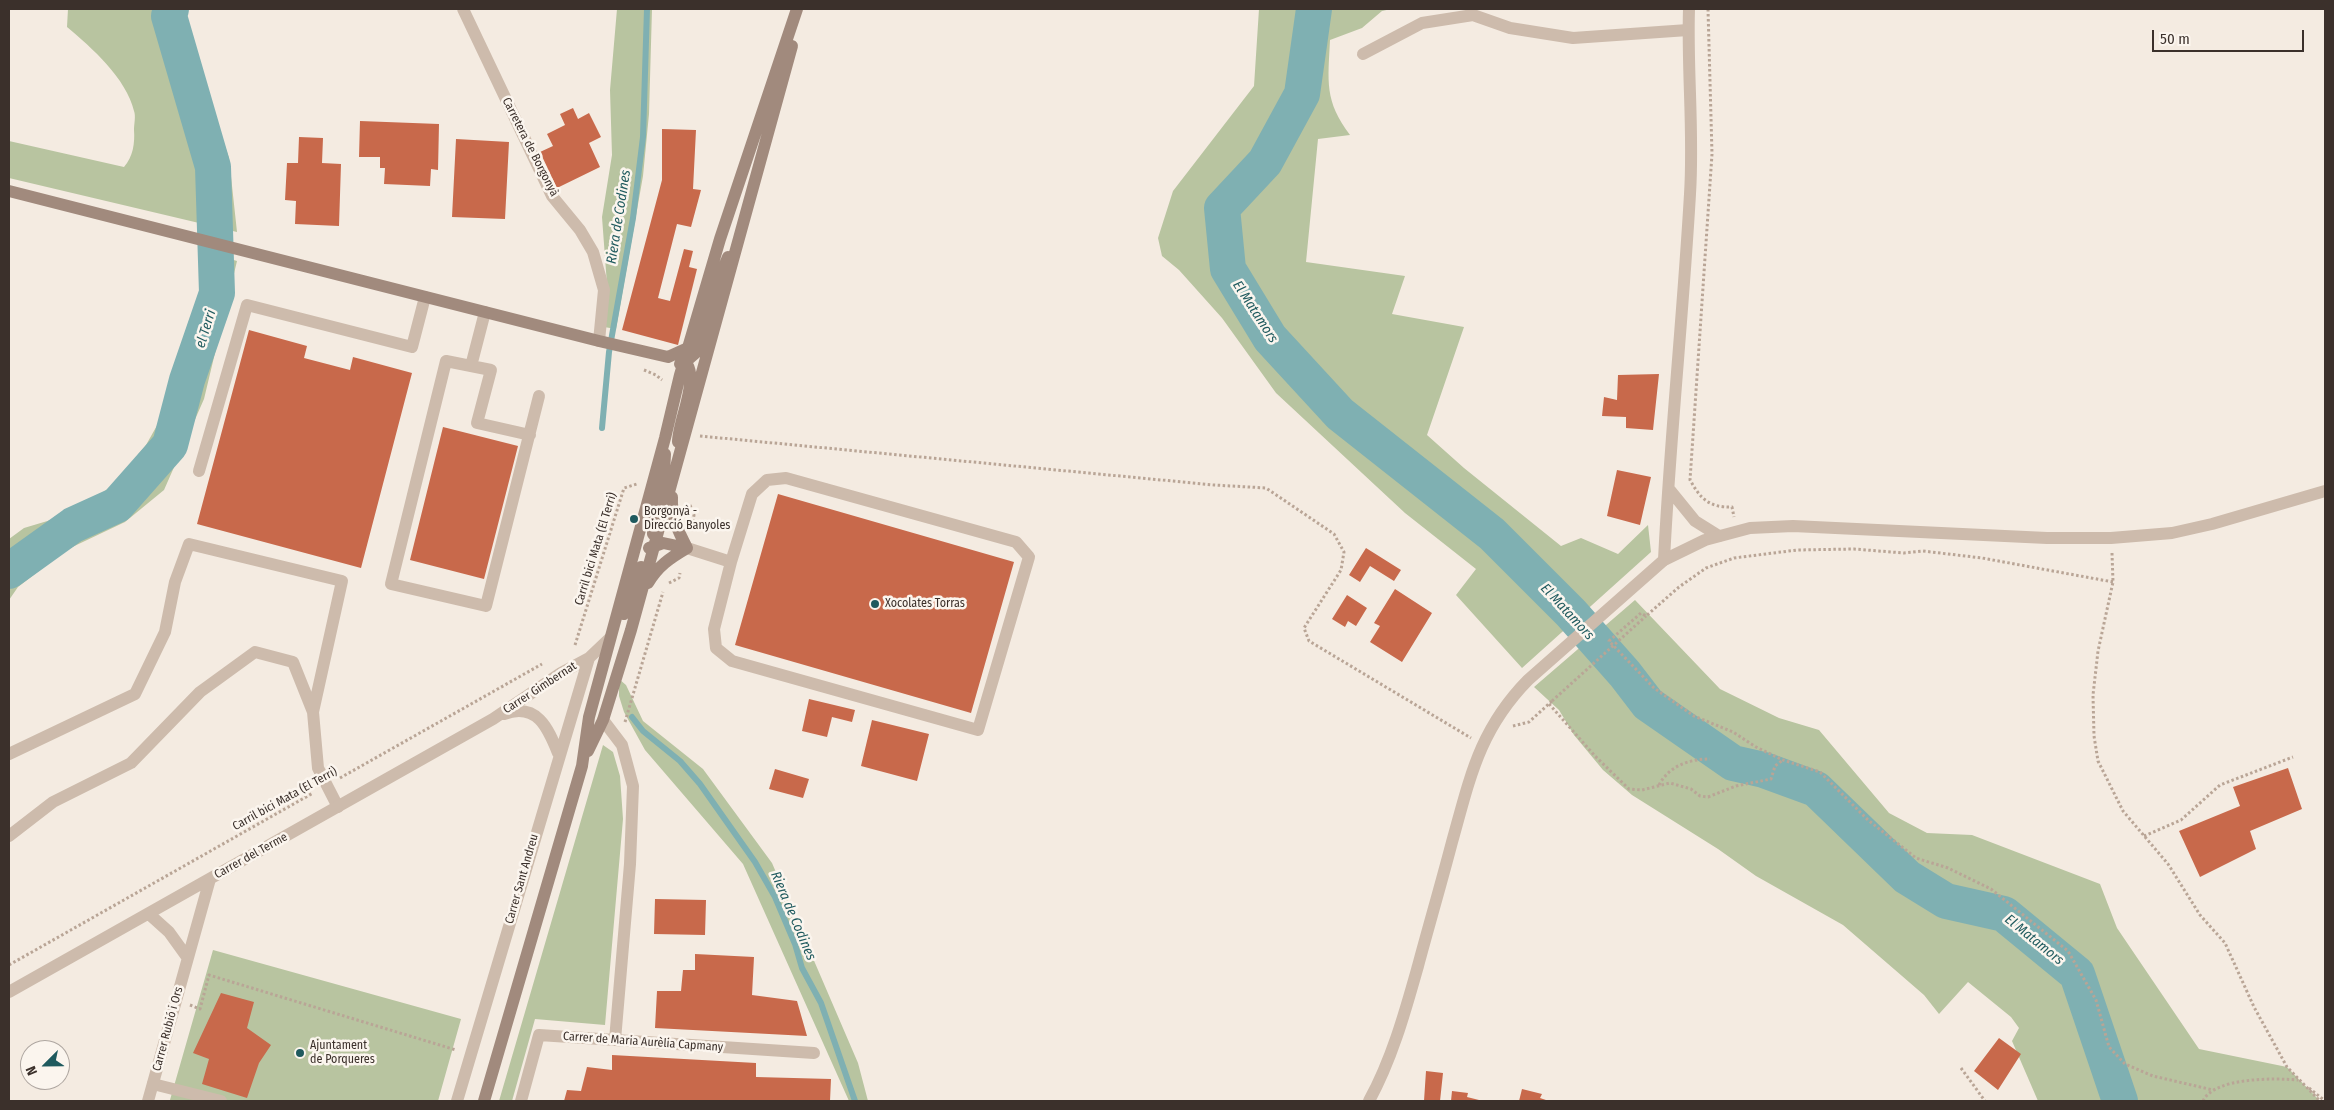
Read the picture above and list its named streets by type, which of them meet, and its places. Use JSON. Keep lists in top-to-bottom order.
{
  "streets": {
    "street": [
      "Carretera de Borgonyà",
      "Carrer Gimbernat",
      "Carrer del Terme",
      "Carrer Sant Andreu",
      "Carrer Rubió i Ors",
      "Carrer de Maria Aurèlia Capmany"
    ],
    "path": ["Carril bici Mata (El Terri)"]
  },
  "crossings": [
    ["Carrer Gimbernat", "Carrer del Terme"],
    ["Carrer Gimbernat", "Carrer Sant Andreu"],
    ["Carrer del Terme", "Carrer Rubió i Ors"]
  ],
  "water": ["Riera de Codines", "El Matamors", "el Terri"],
  "places": ["Borgonyà - Direcció Banyoles", "Xocolates Torras", "Ajuntament de Porqueres"],
  "scale_bar": "50 m",
  "north": "bottom left"
}
